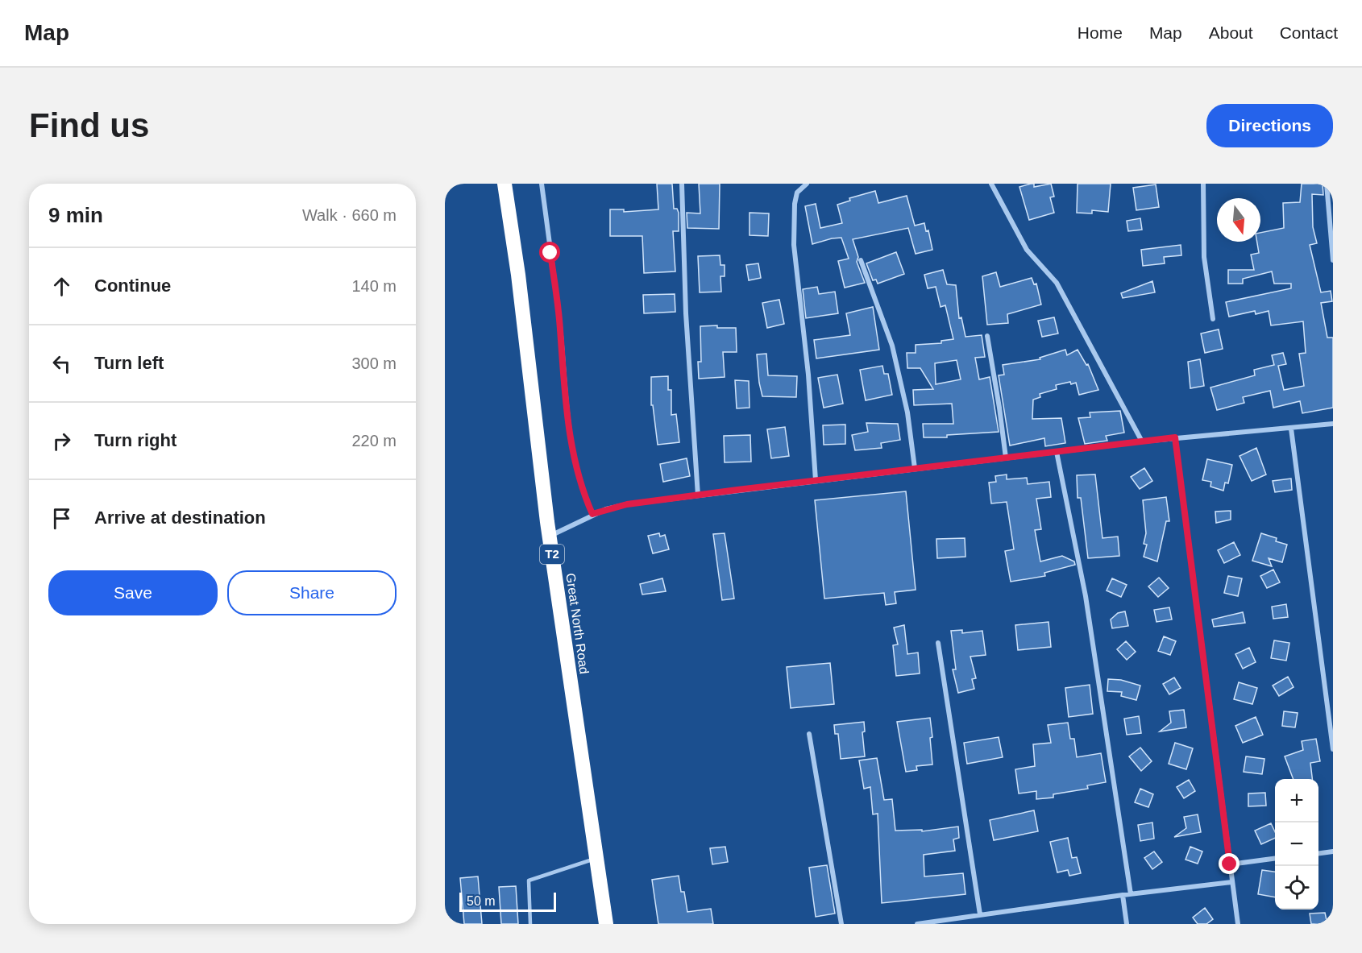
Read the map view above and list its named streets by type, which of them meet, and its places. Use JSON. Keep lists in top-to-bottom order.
{
  "streets": {
    "highway": ["T2", "Great North Road"]
  },
  "scale_bar": "50 m",
  "north": "bottom",
  "page": {
    "header": "Map",
    "nav": [
      "Home",
      "Map",
      "About",
      "Contact"
    ],
    "buttons": [
      "Directions",
      ["Save", "Share"]
    ],
    "title": "Find us",
    "heading": ["9 min", "Walk · 660 m"],
    "list": [
      ["Continue", "140 m"],
      ["Turn left", "300 m"],
      ["Turn right", "220 m"],
      "Arrive at destination"
    ],
    "map_buttons": ["+", "−"],
    "scale": "50 m"
  }
}
